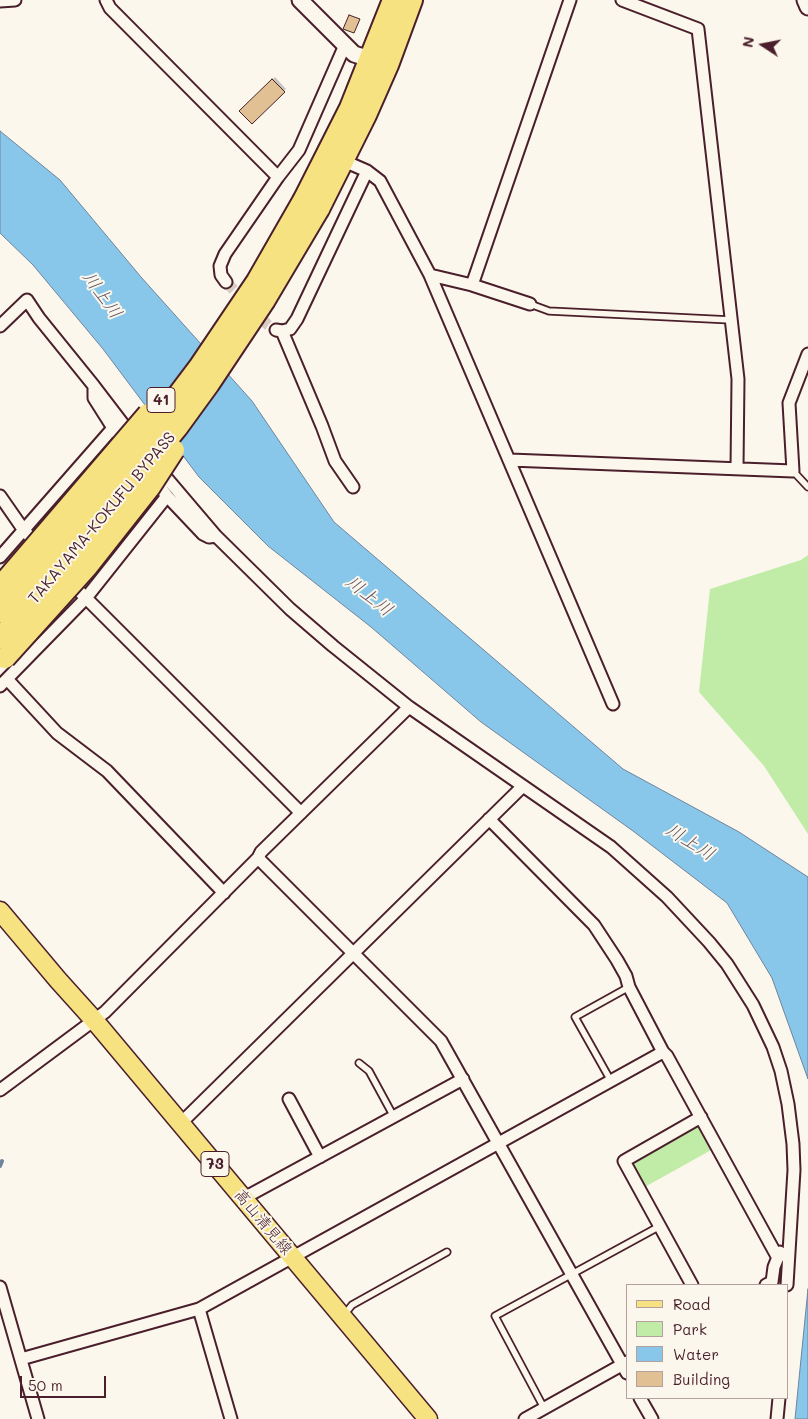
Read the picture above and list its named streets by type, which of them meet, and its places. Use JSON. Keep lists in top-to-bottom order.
{
  "streets": {
    "highway": ["41", "TAKAYAMA-KOKUFU BYPASS"],
    "main road": ["73", "高山清見線"]
  },
  "crossings": [
    ["41", "TAKAYAMA-KOKUFU BYPASS"]
  ],
  "water": ["川上川"],
  "legend": [
    "Road",
    "Park",
    "Water",
    "Building"
  ],
  "scale_bar": "50 m",
  "north": "left"
}
